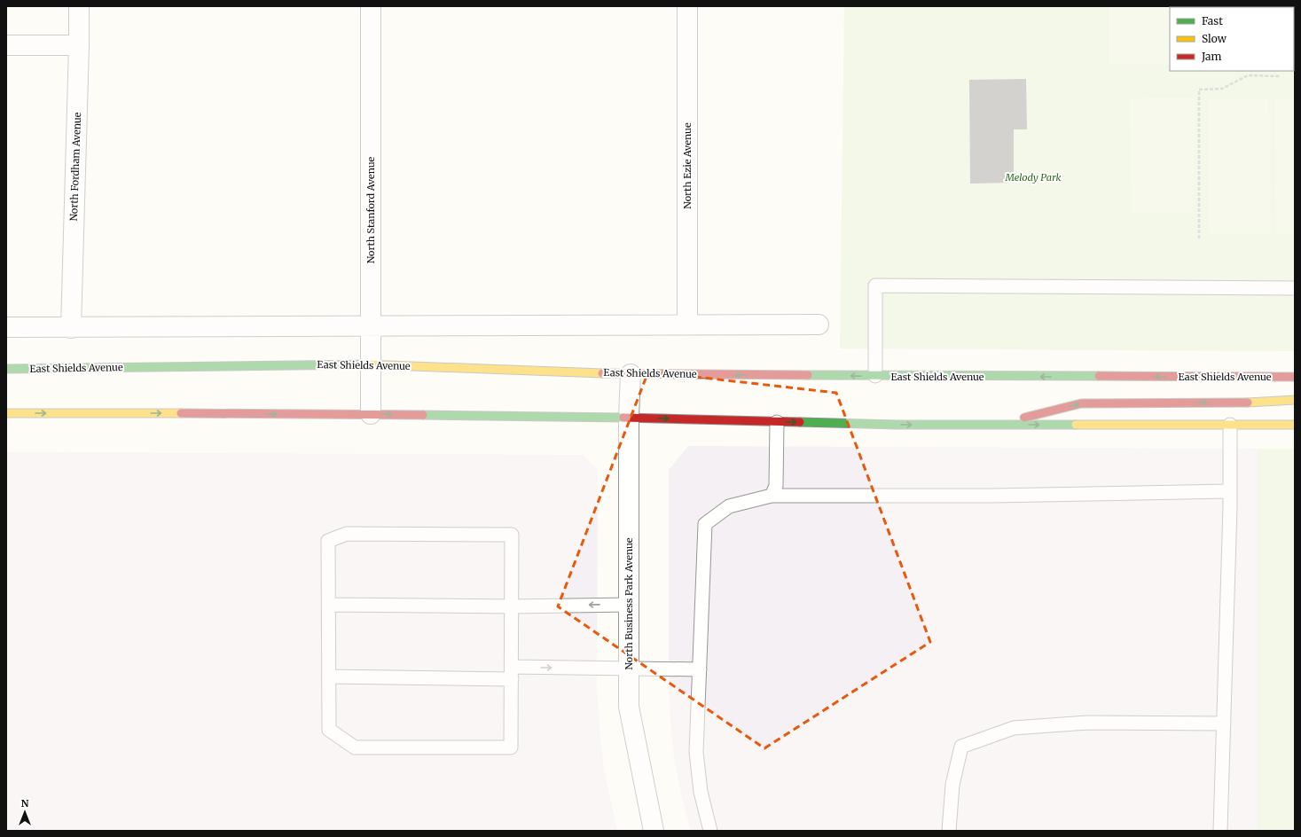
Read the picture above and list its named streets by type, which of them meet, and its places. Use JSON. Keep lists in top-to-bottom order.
{
  "streets": {
    "main road": ["East Shields Avenue"],
    "street": [
      "North Ezie Avenue",
      "North Fordham Avenue",
      "North Stanford Avenue",
      "North Business Park Avenue"
    ]
  },
  "crossings": [
    ["North Stanford Avenue", "East Shields Avenue"],
    ["East Shields Avenue", "North Business Park Avenue"]
  ],
  "parks": ["Melody Park"],
  "legend": ["Fast", "Slow", "Jam"],
  "north": "top"
}
